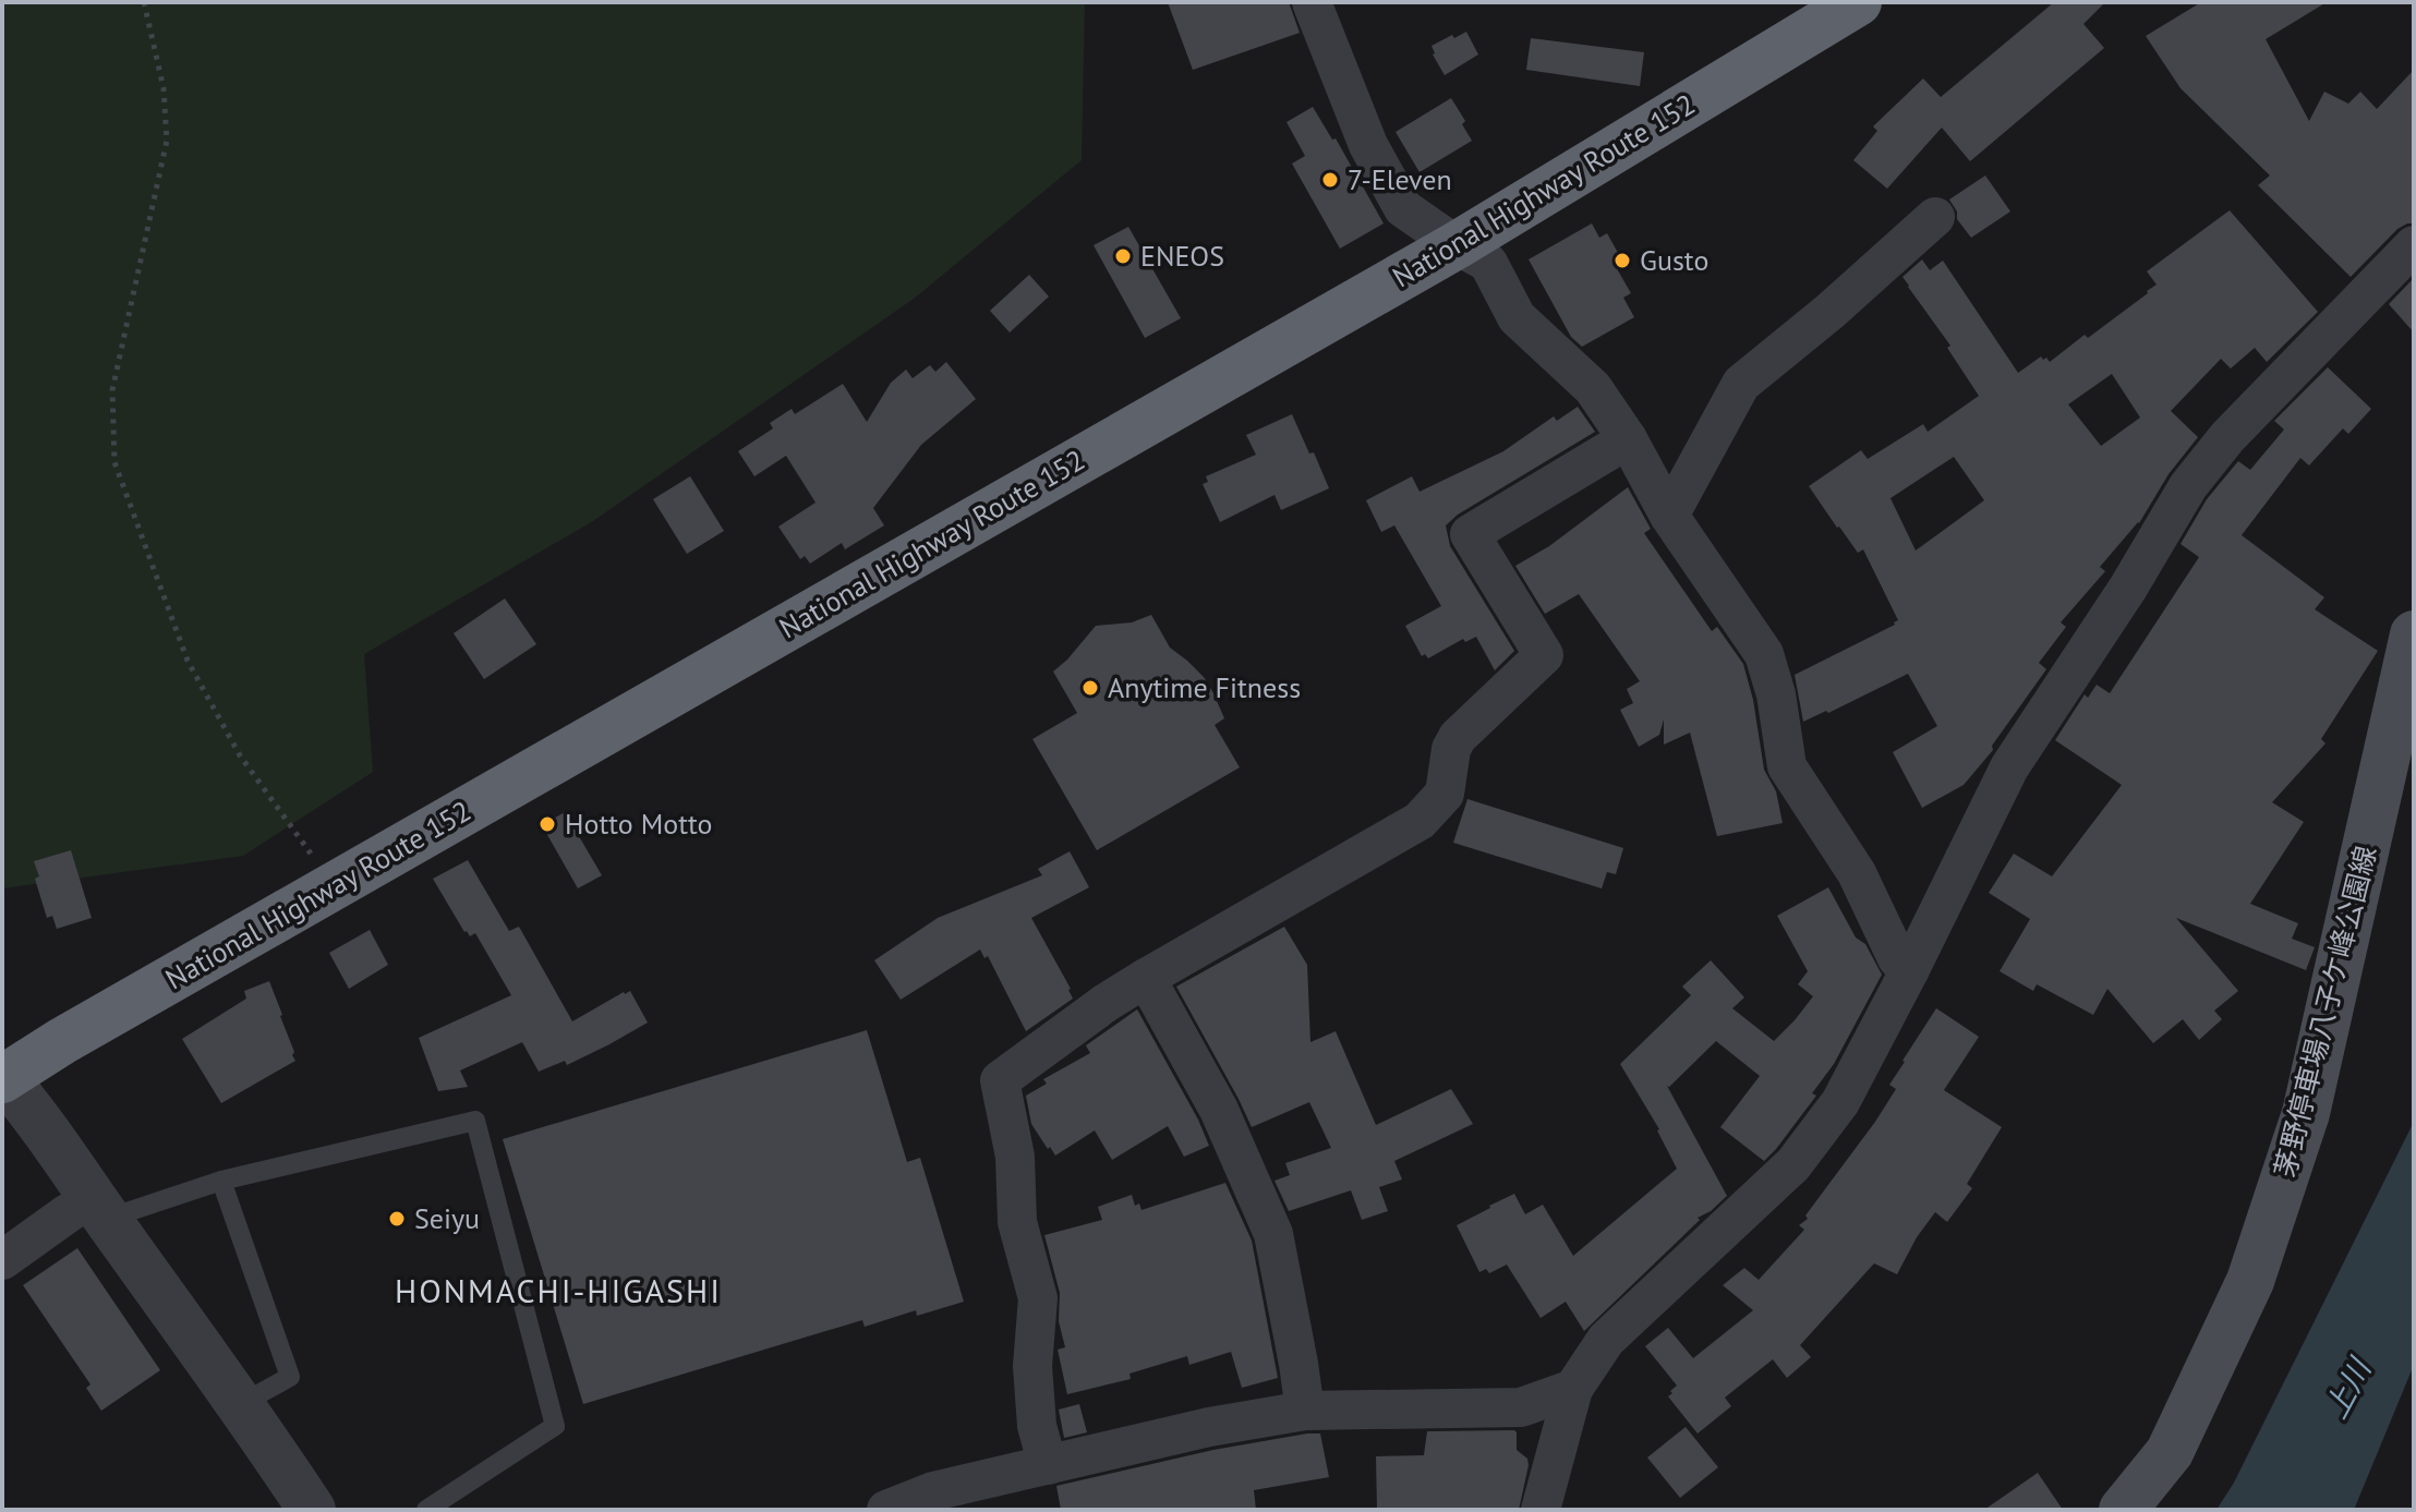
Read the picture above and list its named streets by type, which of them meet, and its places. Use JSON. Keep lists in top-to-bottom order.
{
  "streets": {
    "highway": ["National Highway Route 152"],
    "main road": ["茅野停車場八子ケ峰公園線"]
  },
  "districts": ["HONMACHI-HIGASHI"],
  "water": ["上川"],
  "places": [
    "7-Eleven",
    "ENEOS",
    "Gusto",
    "Anytime Fitness",
    "Hotto Motto",
    "Seiyu"
  ]
}
